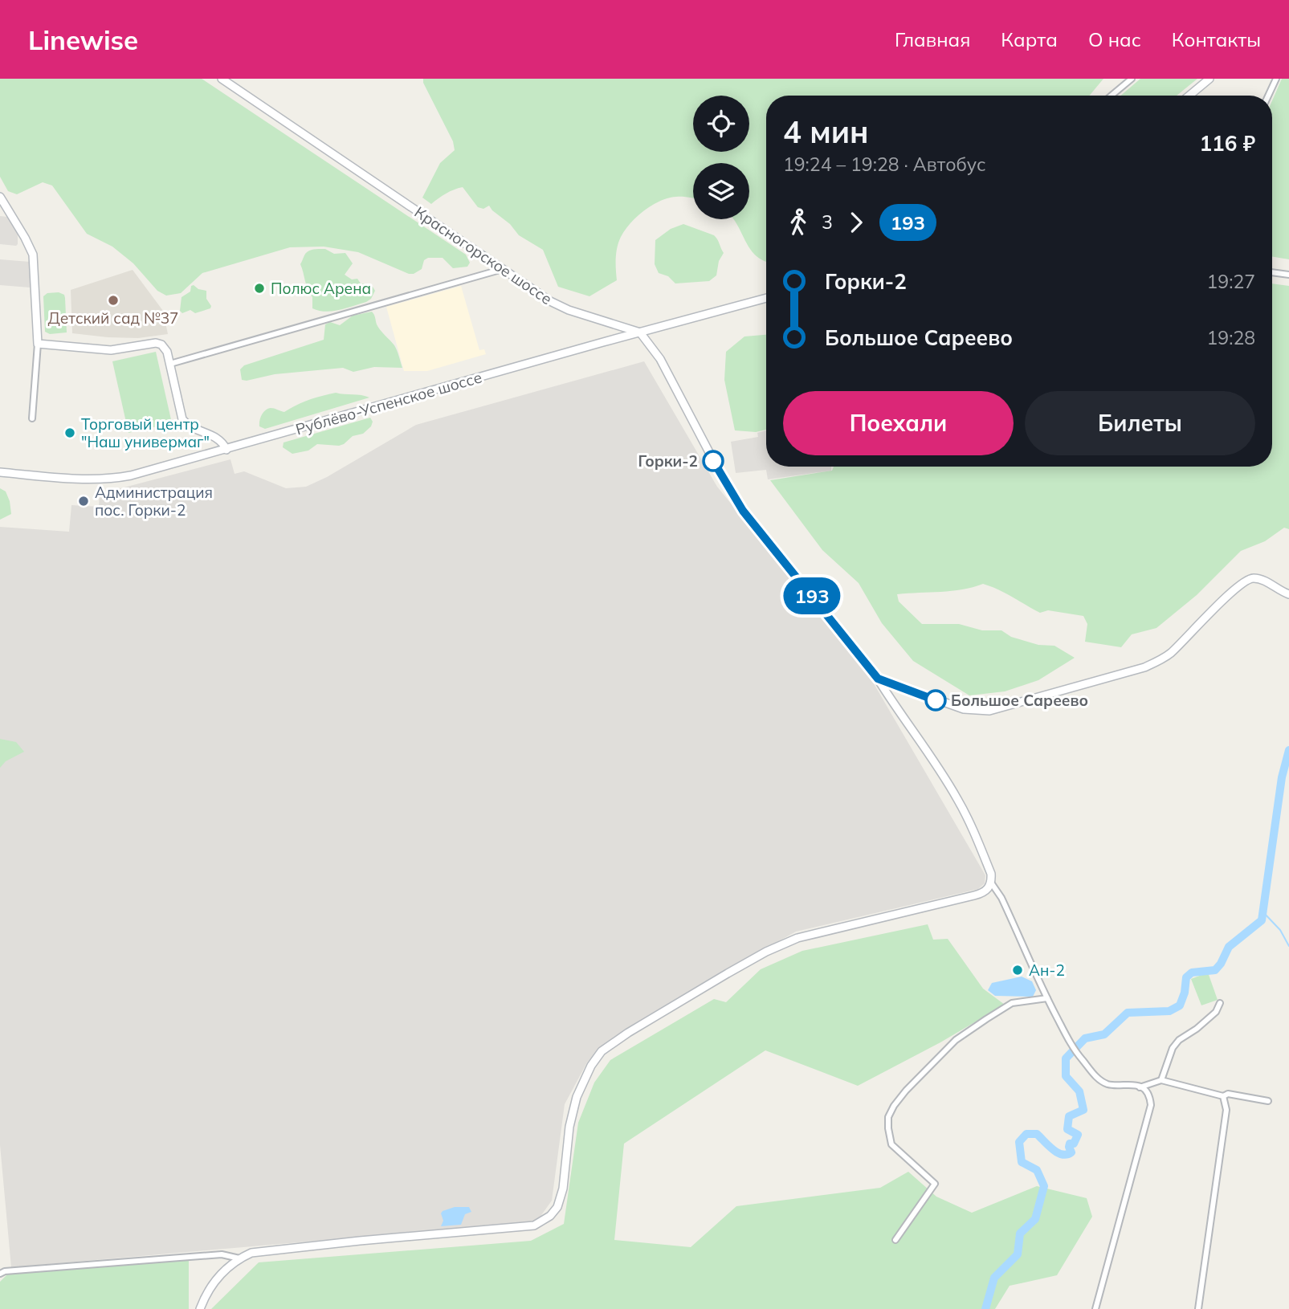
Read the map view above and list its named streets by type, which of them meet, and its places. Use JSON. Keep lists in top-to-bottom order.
{
  "streets": {
    "street": ["Красногорское шоссе", "Рублёво-Успенское шоссе"]
  },
  "crossings": [
    ["Красногорское шоссе", "Рублёво-Успенское шоссе"]
  ],
  "places": [
    "Полюс Арена",
    "Детский сад №37",
    "Торговый центр \"Наш универмаг\"",
    "Горки-2",
    "Администрация пос. Горки-2",
    "Большое Сареево",
    "Ан-2"
  ],
  "lines": ["bus line 193"],
  "page": {
    "header": "Linewise",
    "nav": [
      "Главная",
      "Карта",
      "О нас",
      "Контакты"
    ],
    "on_map": "193",
    "heading": ["4 мин", "19:24 – 19:28 · Автобус", "116 ₽"],
    "legs": ["3", "193"],
    "list": [
      {
        "name": "Горки-2",
        "value": "19:27"
      },
      {
        "name": "Большое Сареево",
        "value": "19:28"
      }
    ],
    "buttons": ["Поехали", "Билеты"]
  }
}
